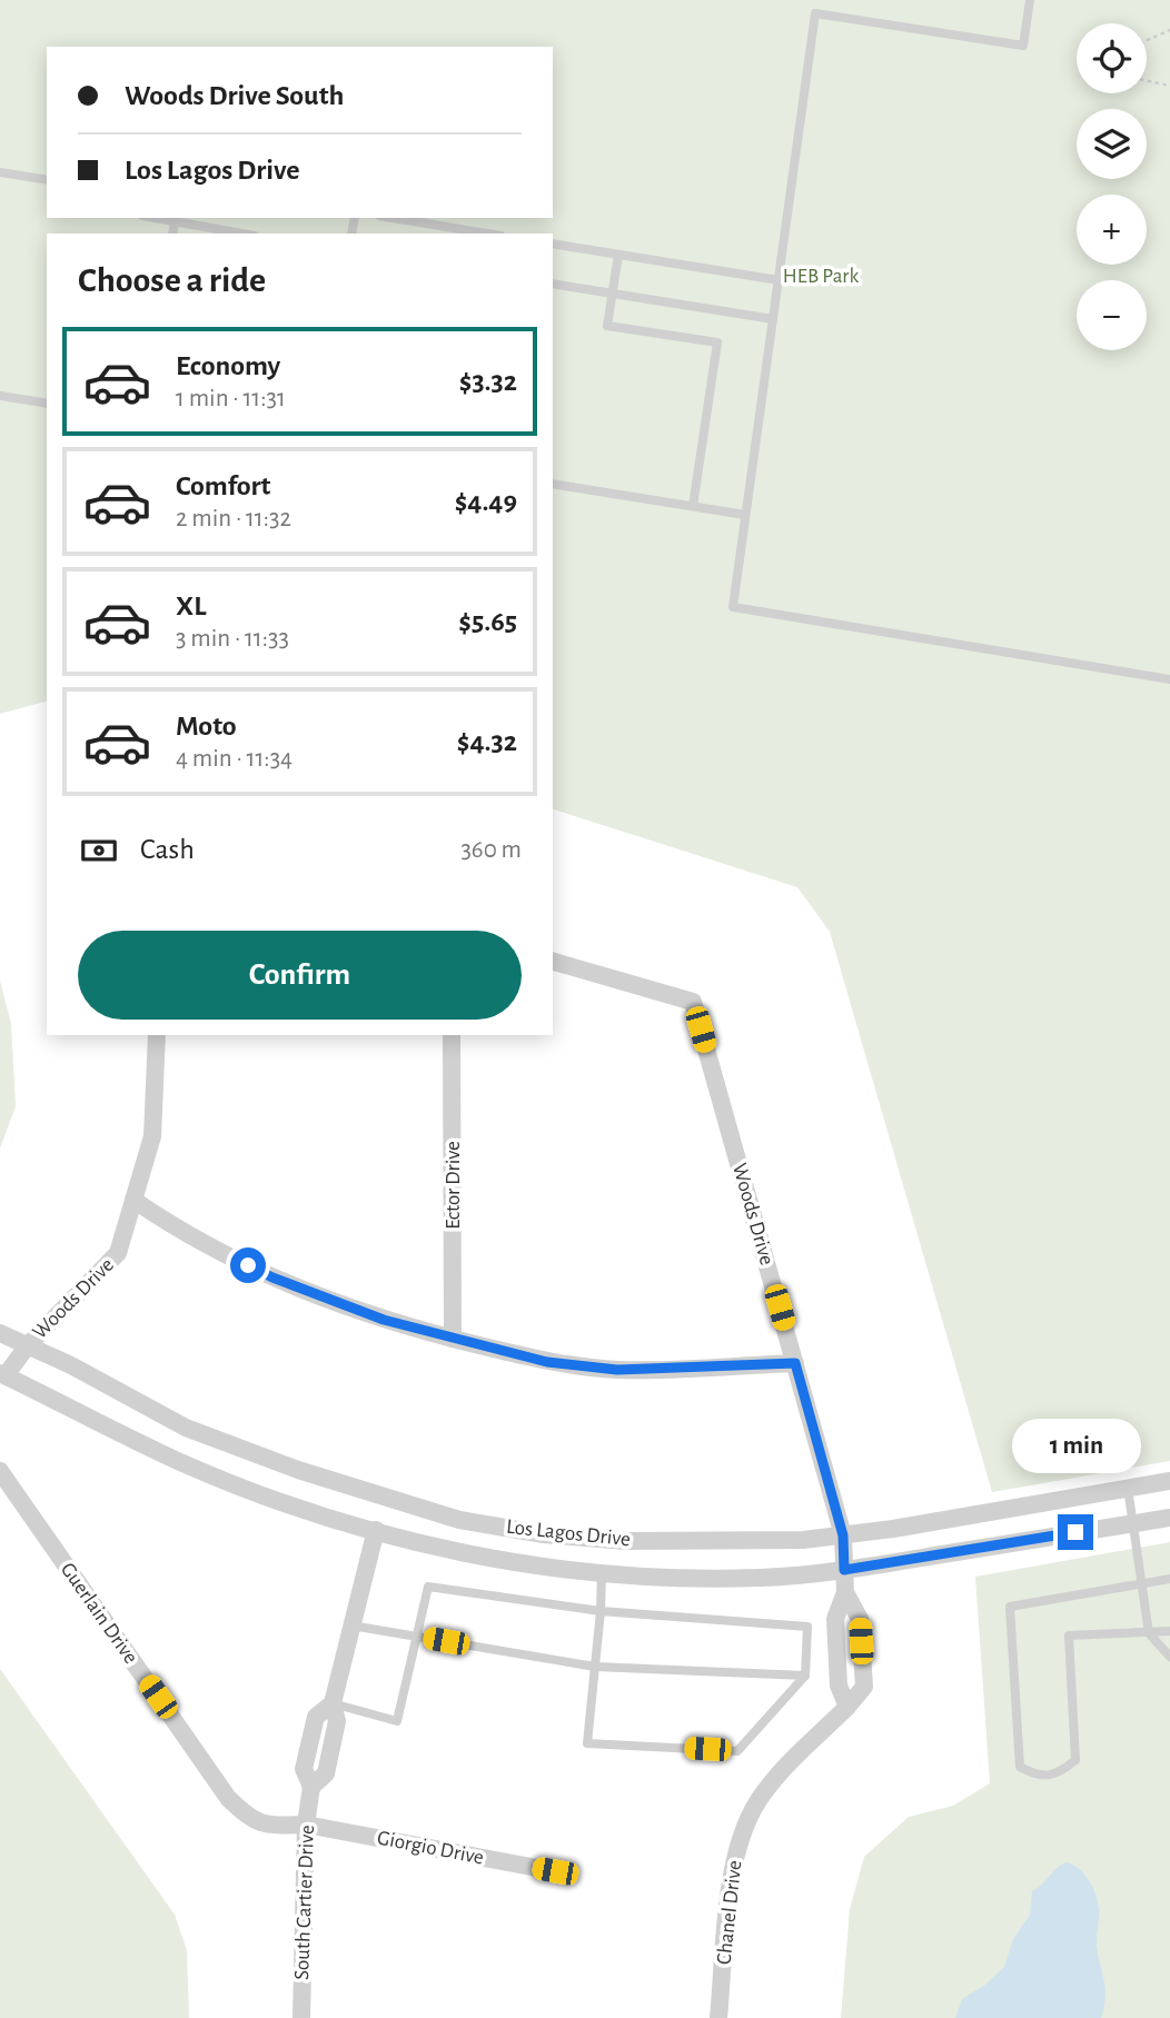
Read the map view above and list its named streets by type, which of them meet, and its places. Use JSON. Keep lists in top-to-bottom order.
{
  "streets": {
    "street": [
      "Ector Drive",
      "Woods Drive",
      "Los Lagos Drive",
      "Guerlain Drive",
      "Giorgio Drive",
      "South Cartier Drive",
      "Chanel Drive"
    ]
  },
  "crossings": [
    ["Woods Drive", "Los Lagos Drive"],
    ["Woods Drive", "Chanel Drive"],
    ["Los Lagos Drive", "South Cartier Drive"],
    ["Guerlain Drive", "Giorgio Drive"],
    ["Guerlain Drive", "South Cartier Drive"],
    ["Giorgio Drive", "South Cartier Drive"]
  ],
  "parks": ["HEB Park"],
  "page": {
    "map_buttons": ["+", "−"],
    "banner": ["Woods Drive South", "Los Lagos Drive"],
    "heading": "Choose a ride",
    "list": [
      {
        "name": "Economy",
        "note": "1 min · 11:31",
        "value": "$3.32"
      },
      {
        "name": "Comfort",
        "note": "2 min · 11:32",
        "value": "$4.49"
      },
      {
        "name": "XL",
        "note": "3 min · 11:33",
        "value": "$5.65"
      },
      {
        "name": "Moto",
        "note": "4 min · 11:34",
        "value": "$4.32"
      }
    ],
    "pay": ["Cash", "360 m"],
    "buttons": "Confirm",
    "bubble": "1 min"
  }
}
